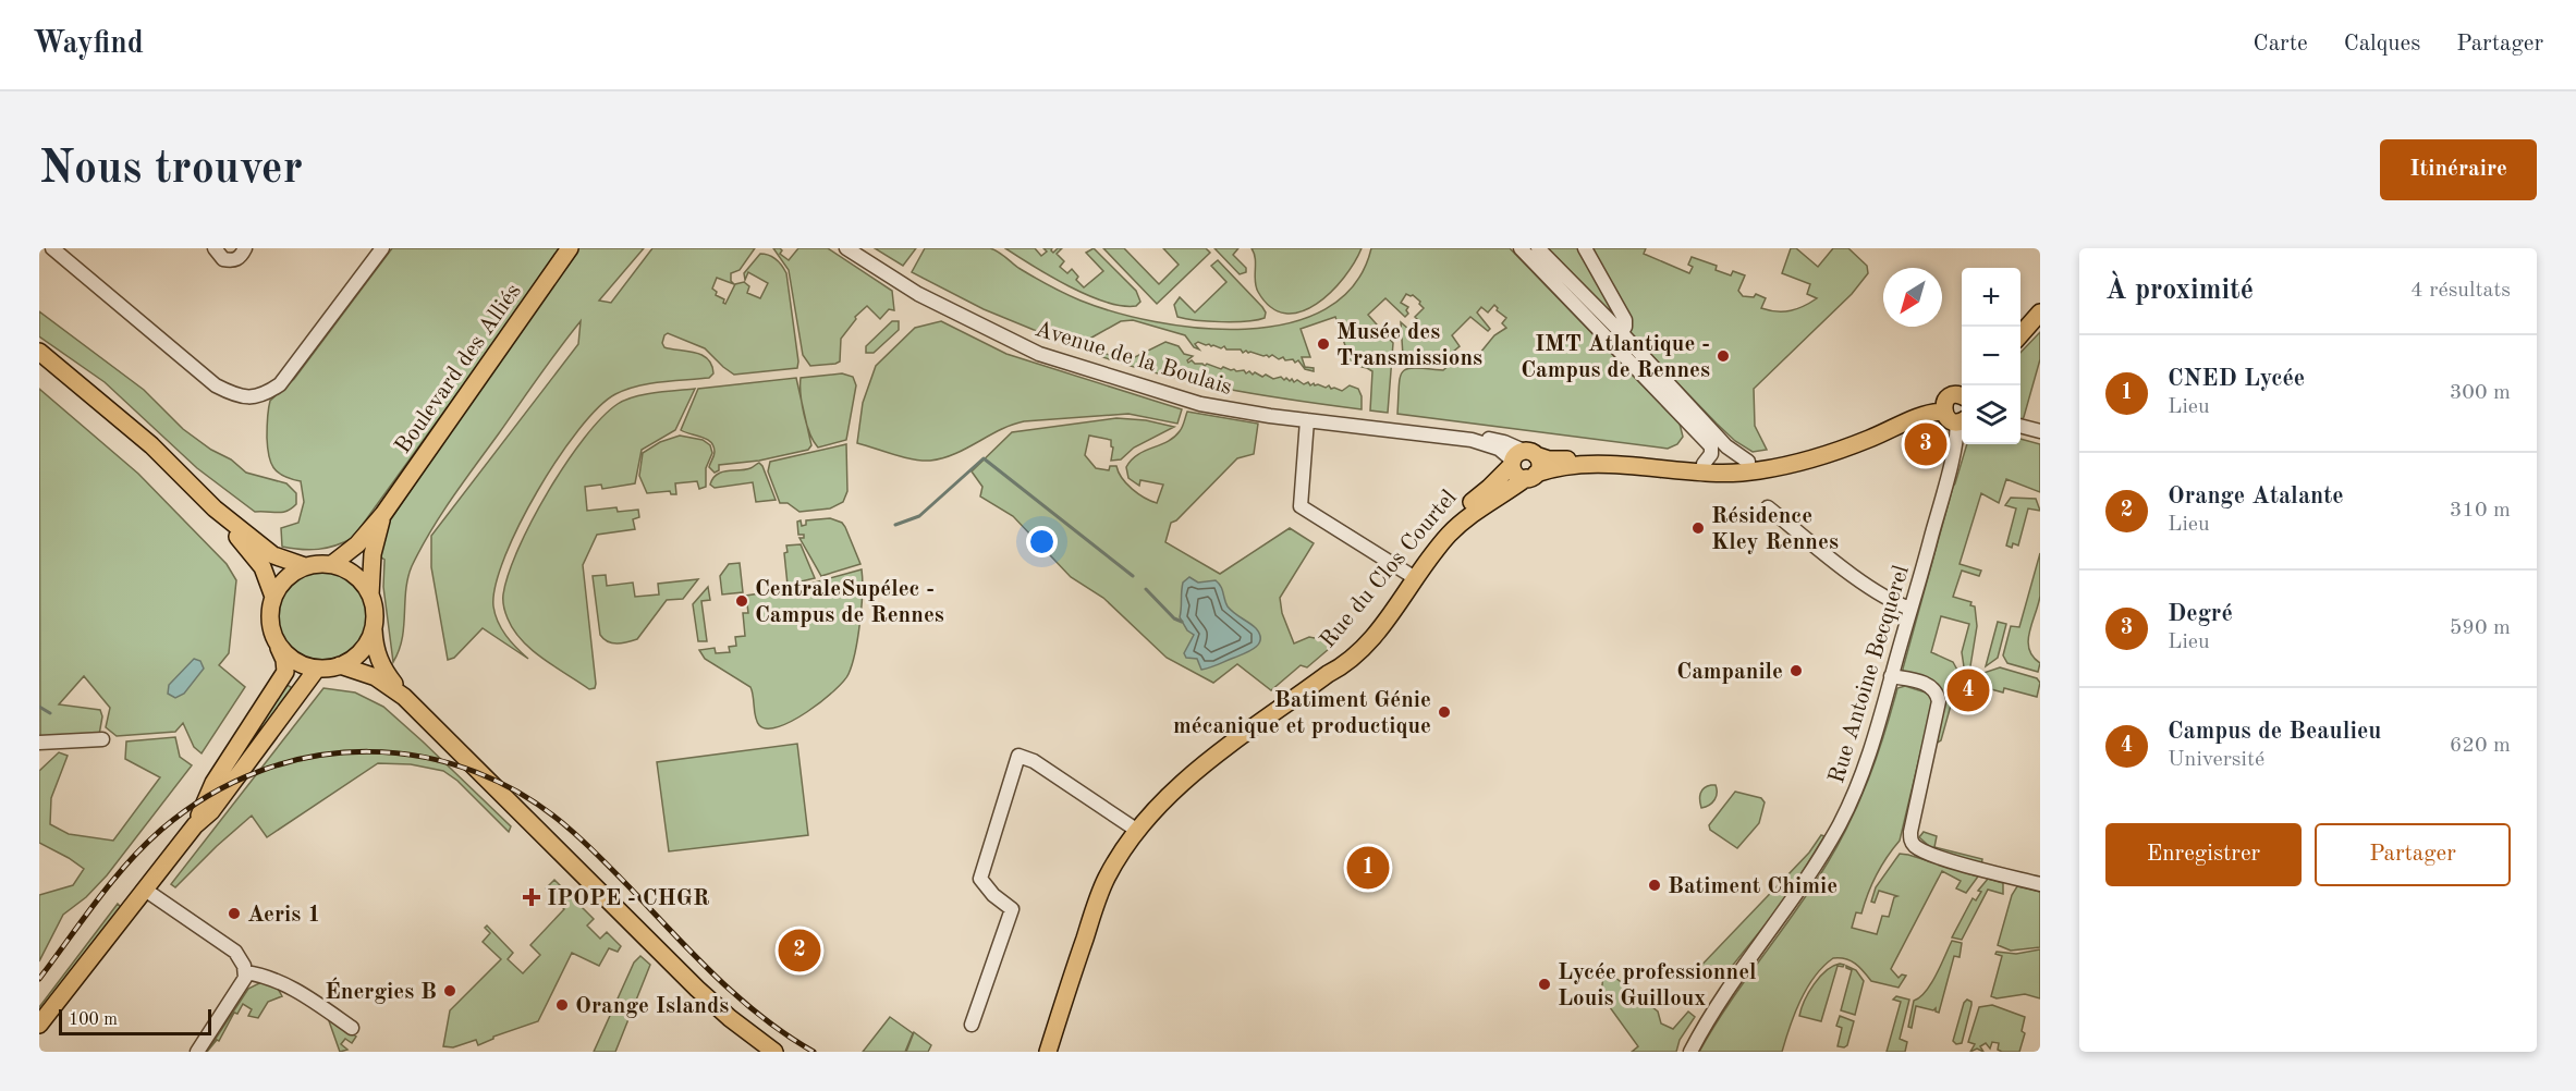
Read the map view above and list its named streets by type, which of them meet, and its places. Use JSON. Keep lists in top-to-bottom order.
{
  "streets": {
    "main road": ["Boulevard des Alliés", "Rue du Clos Courtel"],
    "street": ["Avenue de la Boulais", "Rue Antoine Becquerel"]
  },
  "crossings": [
    ["Avenue de la Boulais", "Rue du Clos Courtel"]
  ],
  "places": {
    "other": [
      "Musée des Transmissions",
      "IMT Atlantique - Campus de Rennes",
      "Résidence Kley Rennes",
      "CentraleSupélec - Campus de Rennes",
      "Campanile",
      "Batiment Génie mécanique et productique",
      "Batiment Chimie",
      "Aeris 1",
      "Lycée professionnel Louis Guilloux",
      "Énergies B",
      "Orange Islands"
    ],
    "health": ["IPOPE - CHGR"]
  },
  "scale_bar": "100 m",
  "north": "bottom left",
  "page": {
    "header": "Wayfind",
    "nav": ["Carte", "Calques", "Partager"],
    "buttons": [
      "Itinéraire",
      ["Enregistrer", "Partager"]
    ],
    "title": "Nous trouver",
    "heading": ["À proximité", "4 résultats"],
    "map_buttons": ["+", "−"],
    "list": [
      {
        "mark": "1",
        "name": "CNED Lycée",
        "note": "Lieu",
        "value": "300 m"
      },
      {
        "mark": "2",
        "name": "Orange Atalante",
        "note": "Lieu",
        "value": "310 m"
      },
      {
        "mark": "3",
        "name": "Degré",
        "note": "Lieu",
        "value": "590 m"
      },
      {
        "mark": "4",
        "name": "Campus de Beaulieu",
        "note": "Université",
        "value": "620 m"
      }
    ],
    "pins": [
      "3",
      "4",
      "1",
      "2"
    ],
    "scale": "100 m"
  }
}
